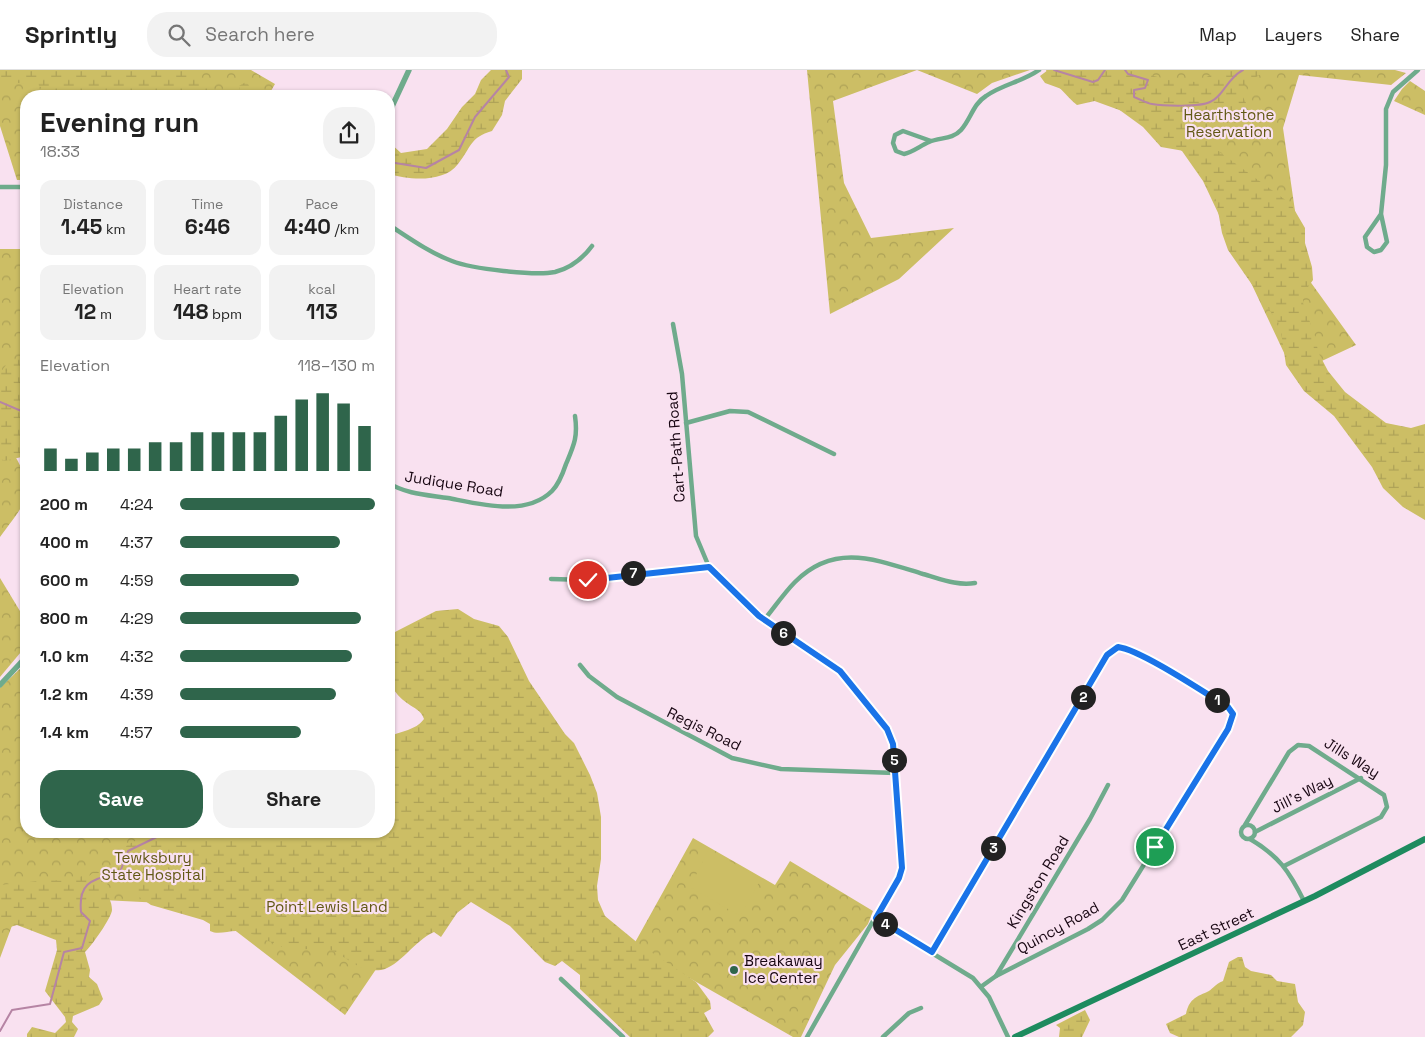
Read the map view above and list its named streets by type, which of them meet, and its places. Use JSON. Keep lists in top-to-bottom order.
{
  "streets": {
    "main road": ["East Street"],
    "street": [
      "Cart-Path Road",
      "Judique Road",
      "Regis Road",
      "Jills Way",
      "Jill's Way",
      "Kingston Road",
      "Quincy Road"
    ]
  },
  "crossings": [
    ["Jills Way", "Jill's Way"],
    ["Kingston Road", "Quincy Road"]
  ],
  "parks": ["Hearthstone Reservation", "Tewksbury State Hospital", "Point Lewis Land"],
  "places": ["Breakaway Ice Center"],
  "page": {
    "header": "Sprintly",
    "search": "Search here",
    "nav": ["Map", "Layers", "Share"],
    "heading": ["Evening run", "18:33"],
    "stats": [
      ["Distance", "1.45 km"],
      ["Time", "6:46"],
      ["Pace", "4:40 /km"],
      ["Elevation", "12 m"],
      ["Heart rate", "148 bpm"],
      ["kcal", "113"]
    ],
    "chart": ["Elevation", "118–130 m"],
    "list": [
      {
        "name": "200 m",
        "note": "4:24"
      },
      {
        "name": "400 m",
        "note": "4:37"
      },
      {
        "name": "600 m",
        "note": "4:59"
      },
      {
        "name": "800 m",
        "note": "4:29"
      },
      {
        "name": "1.0 km",
        "note": "4:32"
      },
      {
        "name": "1.2 km",
        "note": "4:39"
      },
      {
        "name": "1.4 km",
        "note": "4:57"
      }
    ],
    "pins": [
      "7",
      "6",
      "2",
      "1",
      "5",
      "3",
      "4"
    ],
    "buttons": ["Save", "Share"]
  }
}
